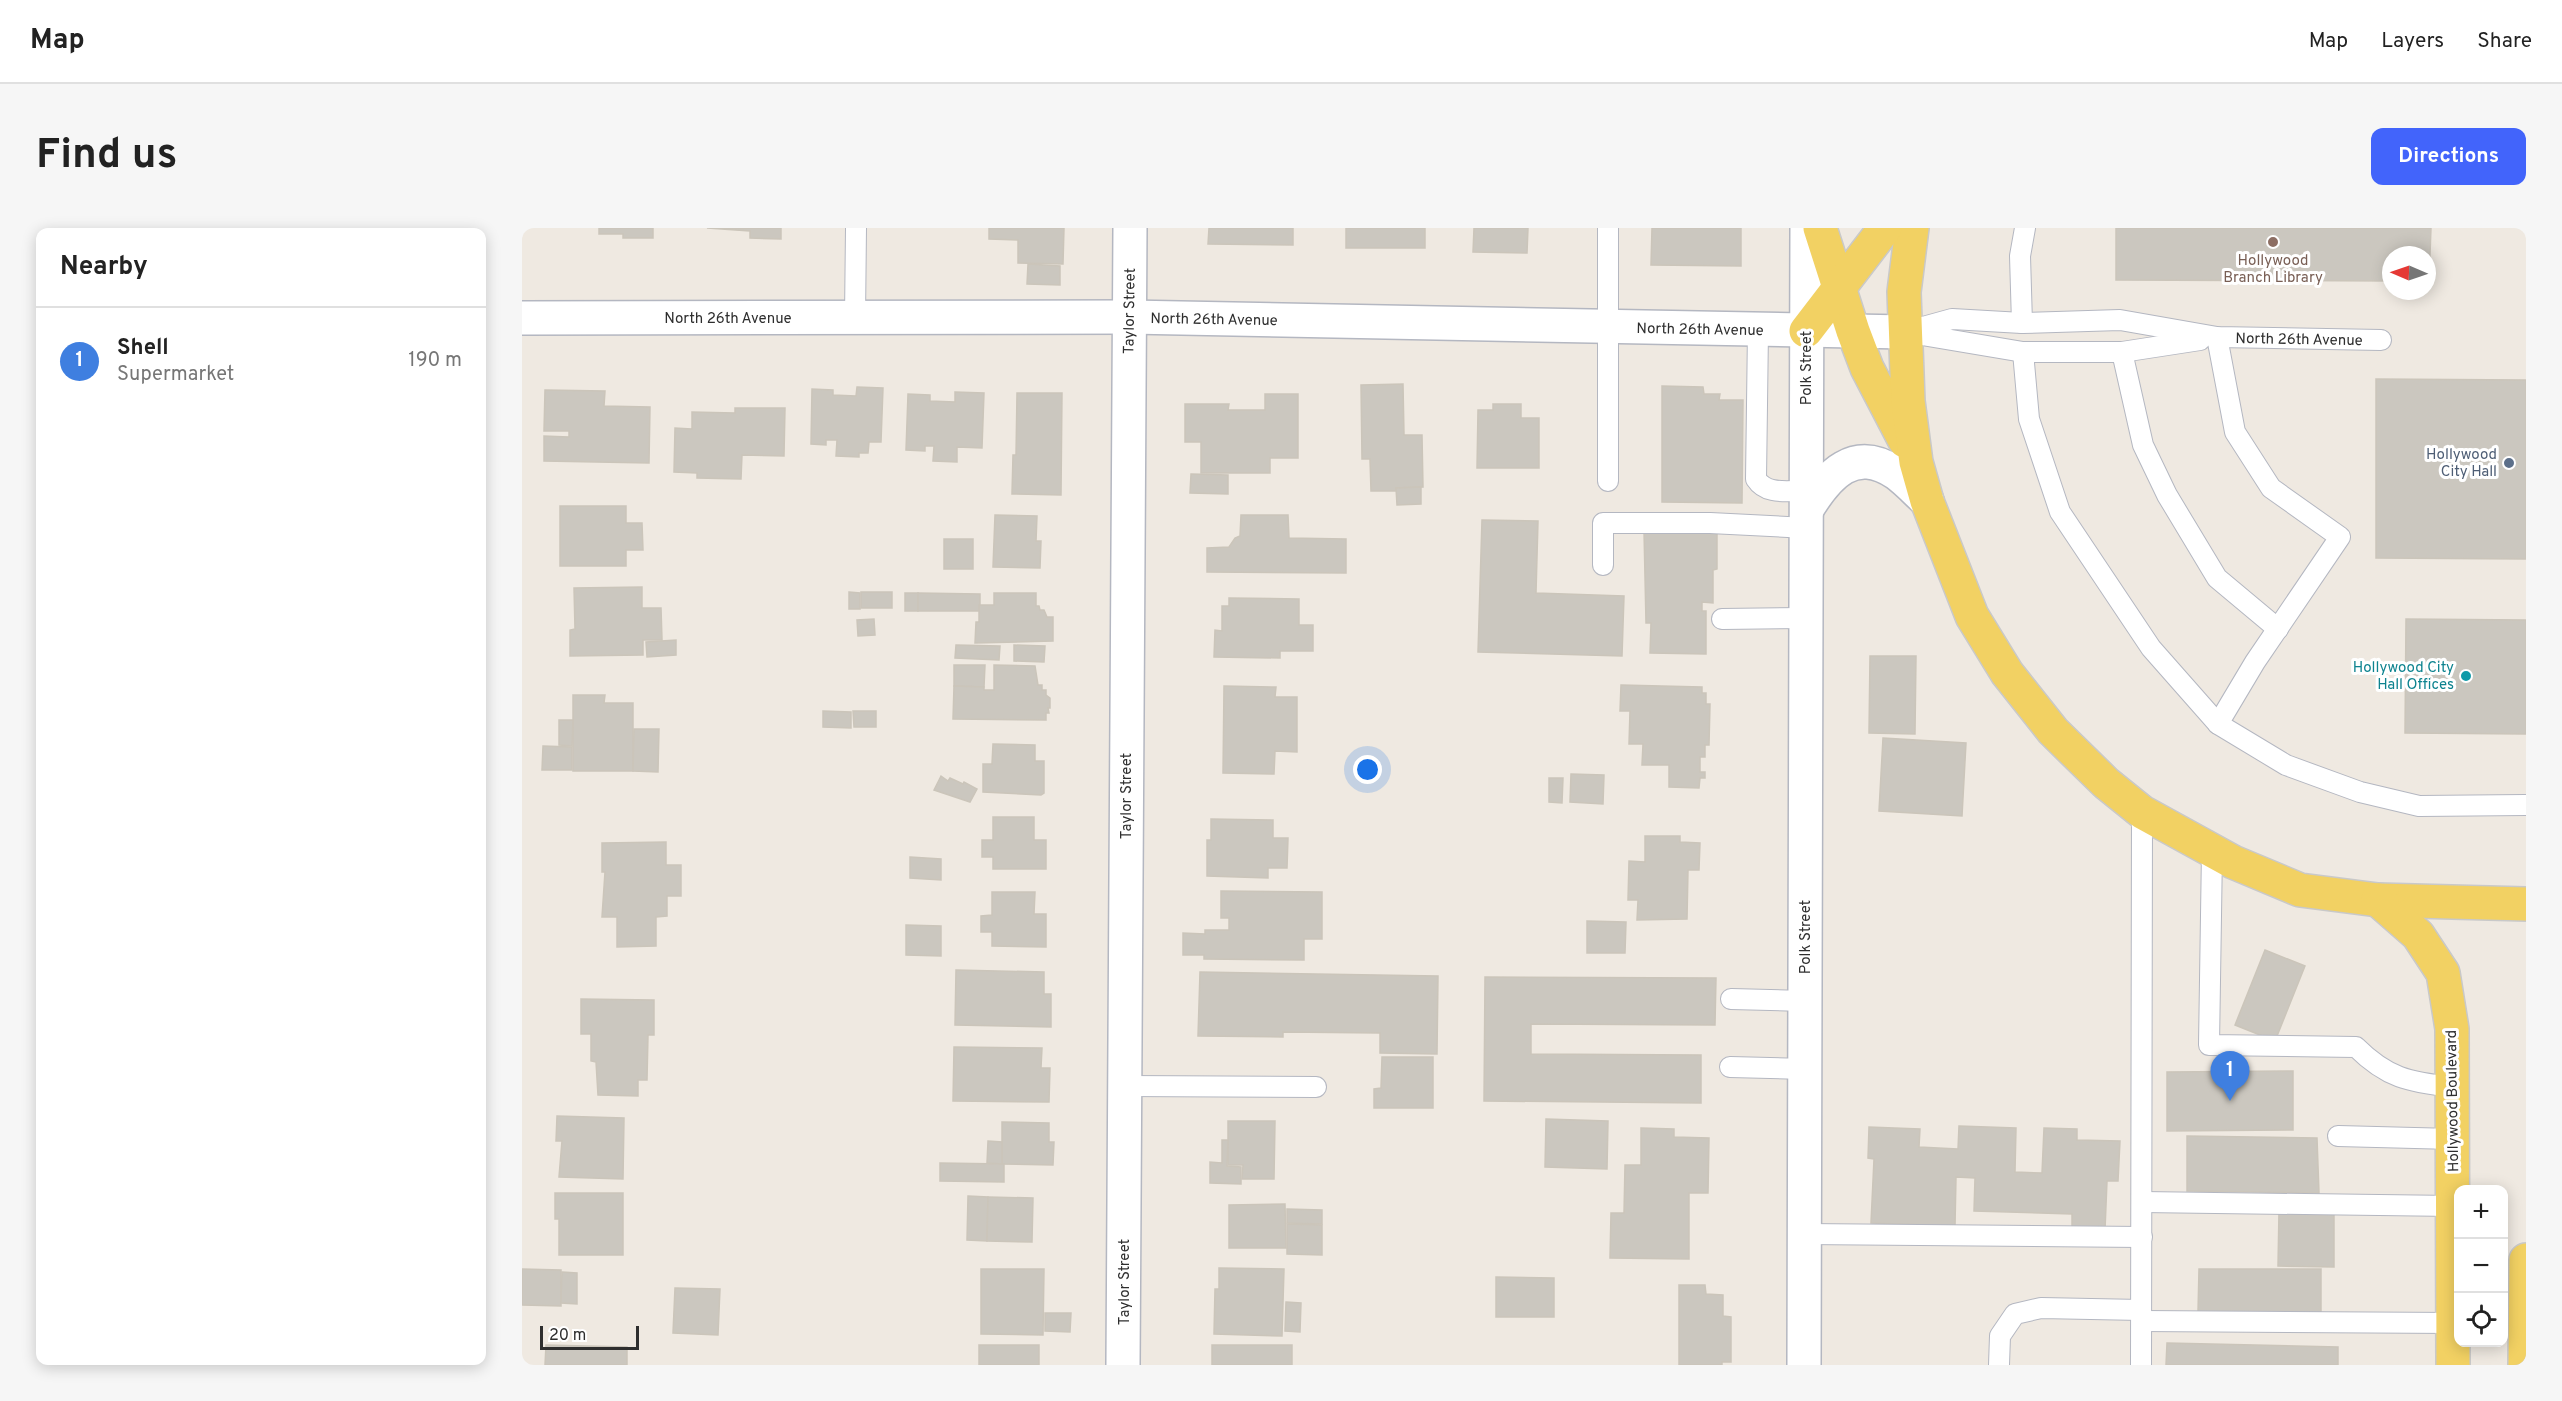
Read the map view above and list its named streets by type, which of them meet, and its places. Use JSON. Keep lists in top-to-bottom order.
{
  "streets": {
    "main road": ["Hollywood Boulevard"],
    "street": ["Taylor Street", "North 26th Avenue", "Polk Street"]
  },
  "crossings": [
    ["Taylor Street", "North 26th Avenue"],
    ["North 26th Avenue", "Polk Street"]
  ],
  "places": ["Hollywood Branch Library", "Hollywood City Hall", "Hollywood City Hall Offices"],
  "scale_bar": "20 m",
  "north": "left",
  "page": {
    "header": "Map",
    "nav": ["Map", "Layers", "Share"],
    "buttons": "Directions",
    "title": "Find us",
    "heading": "Nearby",
    "list": [
      {
        "mark": "1",
        "name": "Shell",
        "note": "Supermarket",
        "value": "190 m"
      }
    ],
    "pins": "1",
    "map_buttons": ["+", "−"],
    "scale": "20 m"
  }
}
